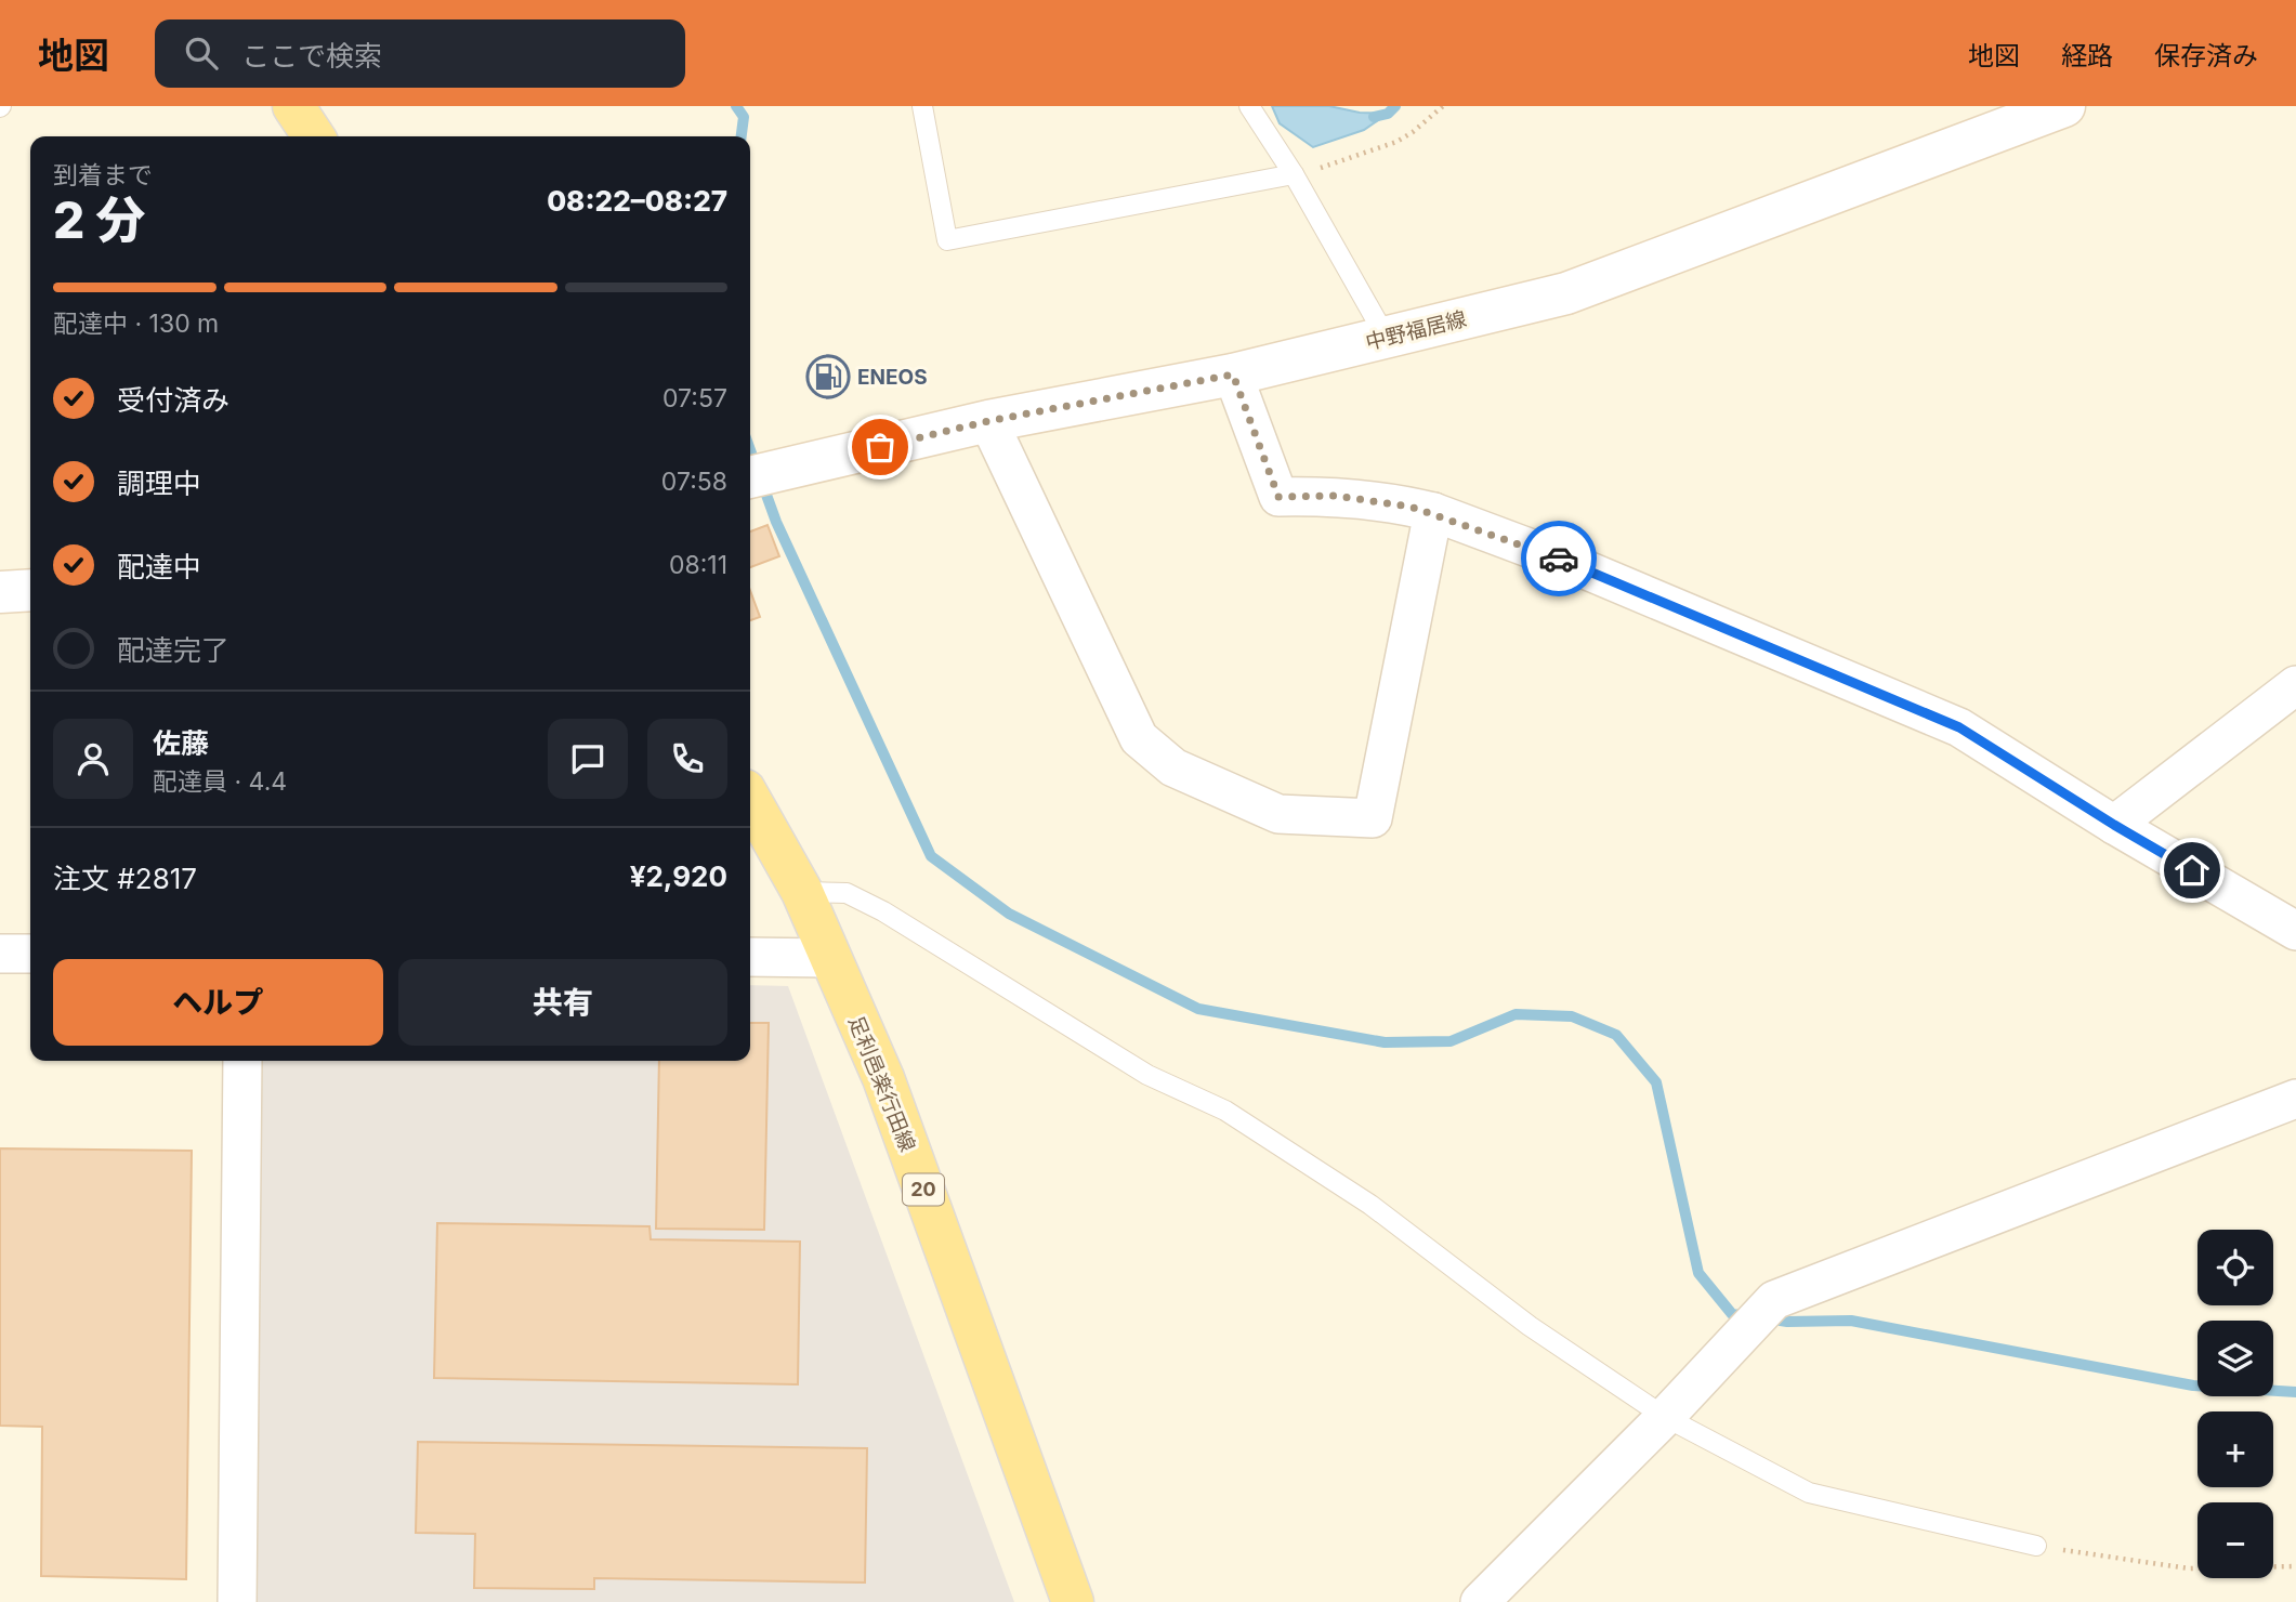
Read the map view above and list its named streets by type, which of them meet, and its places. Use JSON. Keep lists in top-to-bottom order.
{
  "streets": {
    "main road": ["中野福居線", "足利邑楽行田線", "20"]
  },
  "places": {
    "fuel station": ["ENEOS"]
  },
  "page": {
    "header": "地図",
    "search": "ここで検索",
    "nav": ["地図", "経路", "保存済み"],
    "heading": ["2 分", "到着まで", "08:22–08:27"],
    "panel": [
      "佐藤",
      "配達員 · 4.4",
      "注文 #2817",
      "¥2,920"
    ],
    "bar": "配達中 · 130 m",
    "list": [
      ["受付済み", "07:57"],
      ["調理中", "07:58"],
      ["配達中", "08:11"],
      "配達完了"
    ],
    "buttons": ["ヘルプ", "共有"],
    "map_buttons": ["+", "−"]
  }
}
